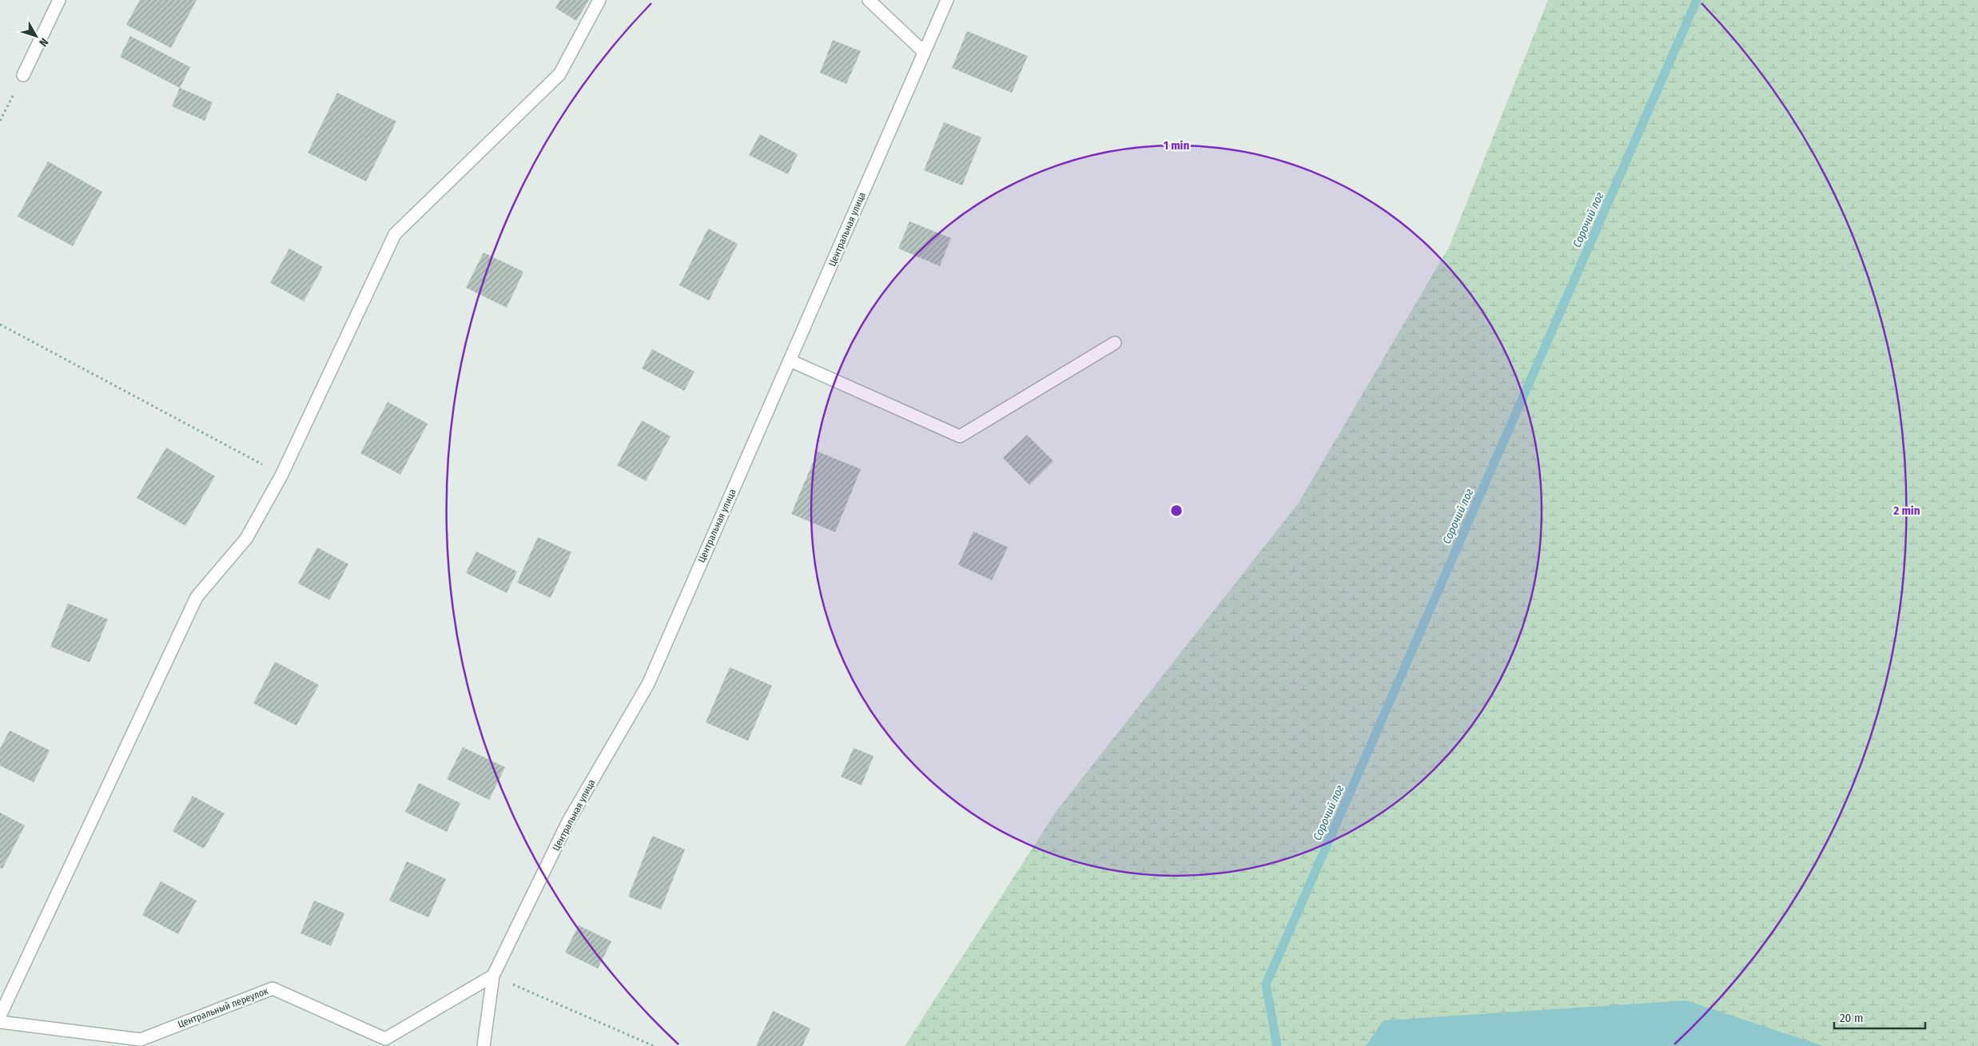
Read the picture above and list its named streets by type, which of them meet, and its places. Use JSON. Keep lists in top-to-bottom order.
{
  "streets": {
    "street": ["Центральная улица", "Центральный переулок"]
  },
  "crossings": [
    ["Центральная улица", "Центральный переулок"]
  ],
  "water": ["Сорочий лог"],
  "scale_bar": "20 m",
  "north": "bottom right",
  "rings": ["1 min", "2 min"]
}
